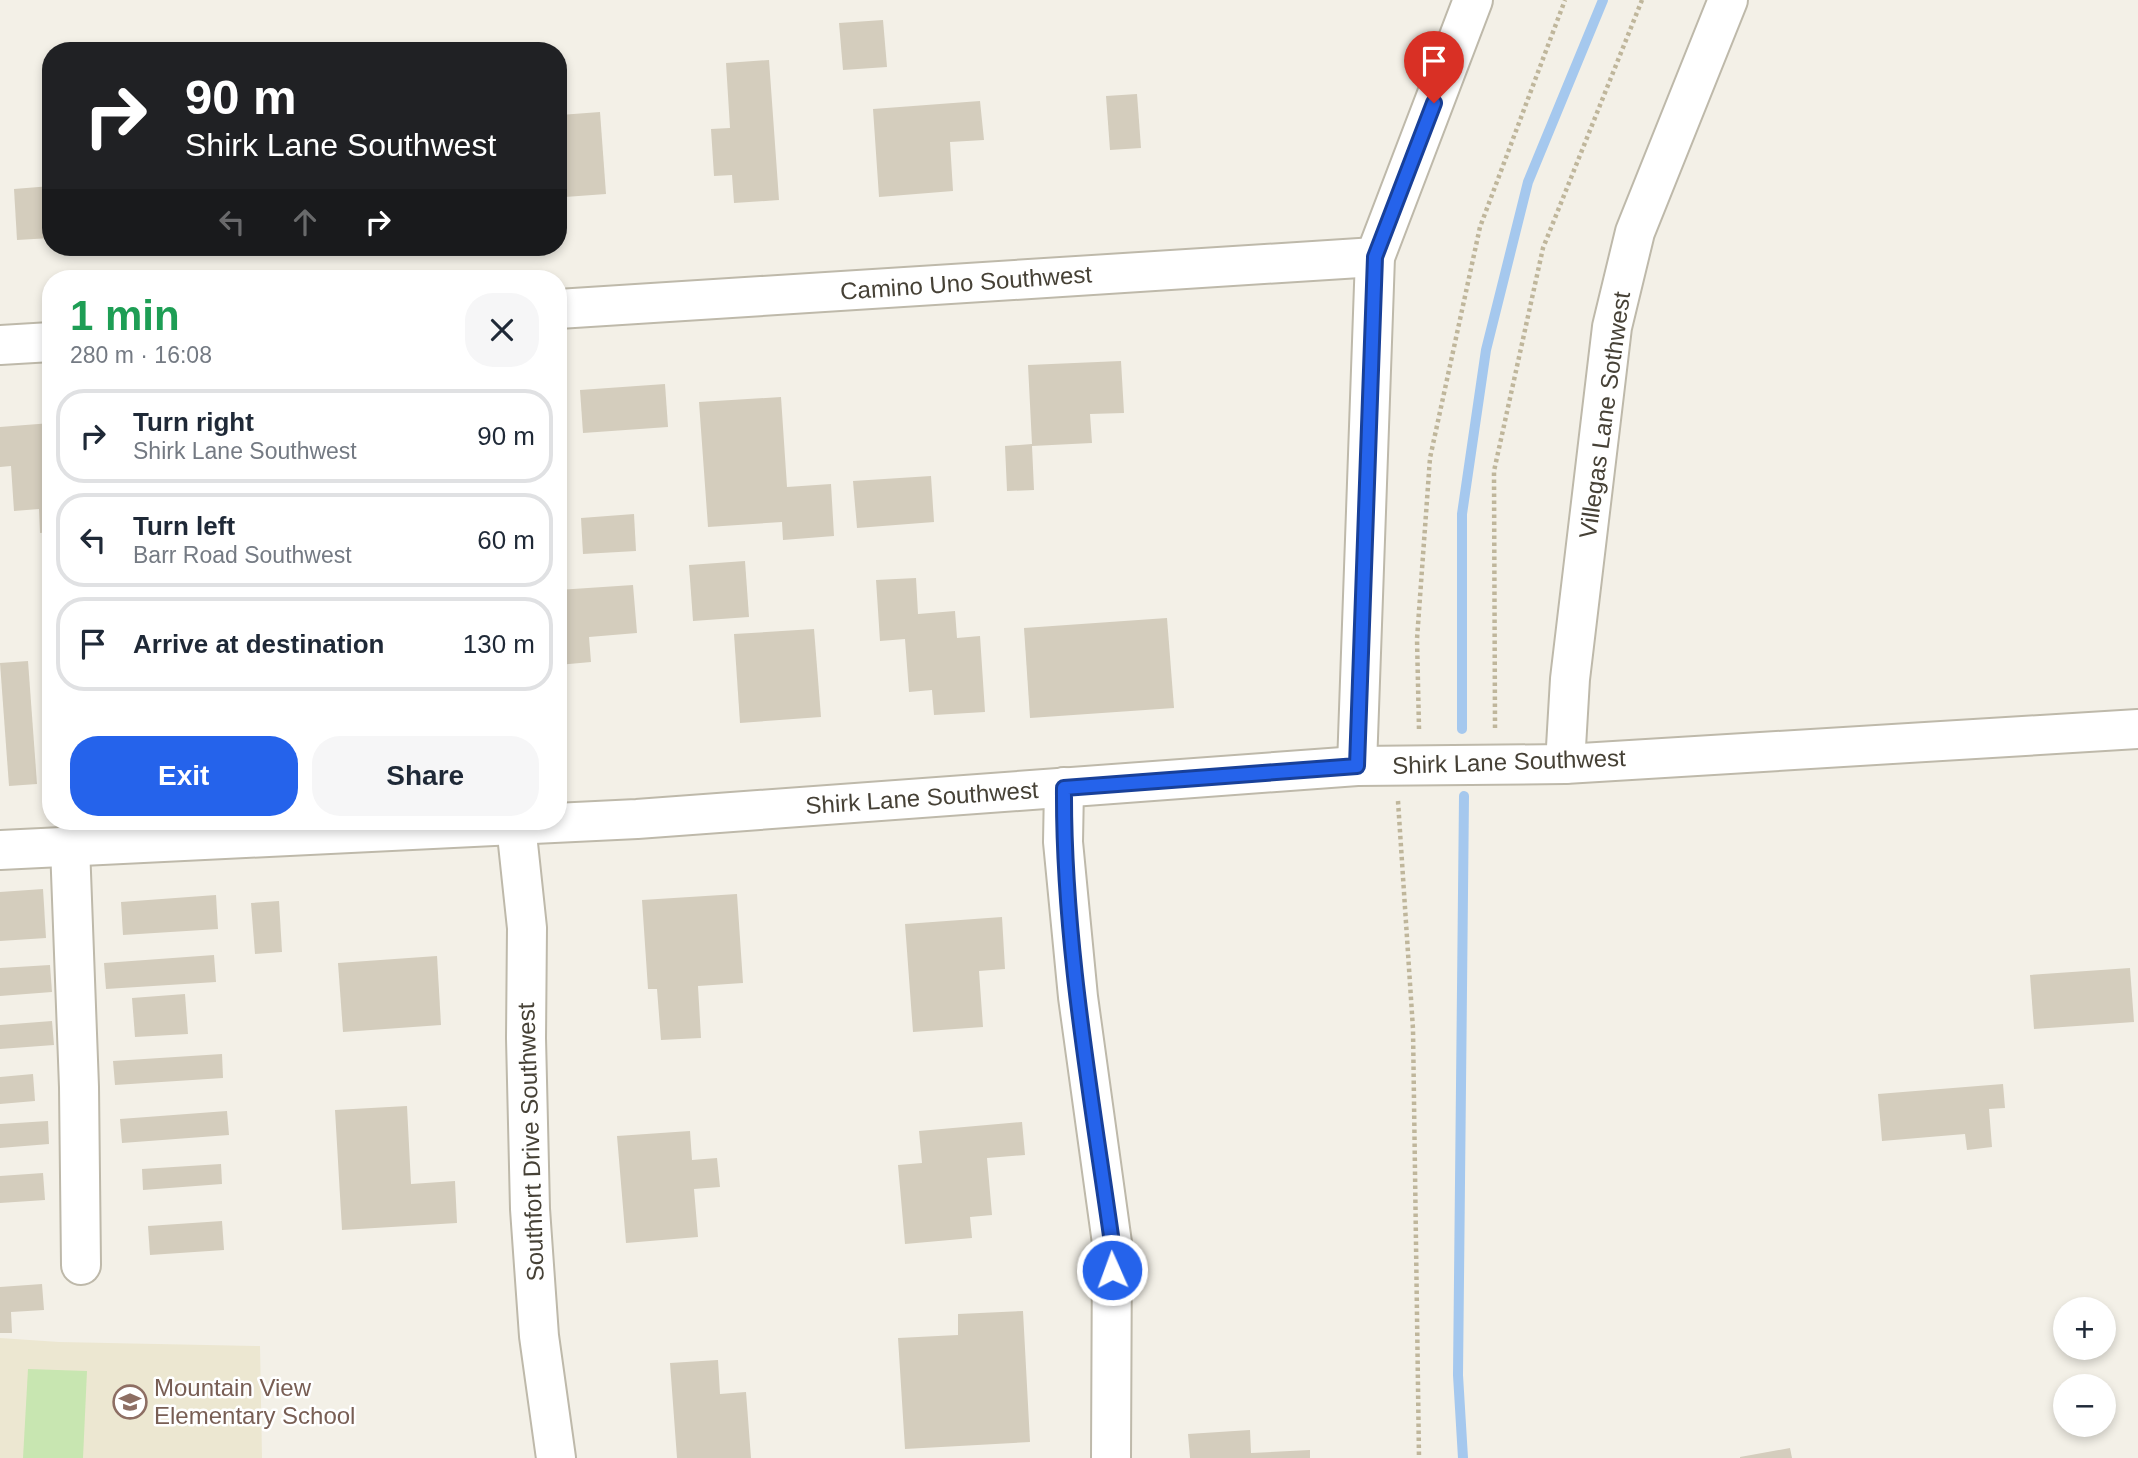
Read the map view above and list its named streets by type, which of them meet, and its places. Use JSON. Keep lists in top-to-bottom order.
{
  "streets": {
    "street": [
      "Camino Uno Southwest",
      "Villegas Lane Sothwest",
      "Shirk Lane Southwest",
      "Southfort Drive Southwest"
    ]
  },
  "crossings": [
    ["Villegas Lane Sothwest", "Shirk Lane Southwest"]
  ],
  "places": {
    "school or university": ["Mountain View Elementary School"]
  },
  "page": {
    "turn": ["90 m", "Shirk Lane Southwest"],
    "heading": ["1 min", "280 m · 16:08"],
    "list": [
      {
        "name": "Turn right",
        "note": "Shirk Lane Southwest",
        "value": "90 m"
      },
      {
        "name": "Turn left",
        "note": "Barr Road Southwest",
        "value": "60 m"
      },
      {
        "name": "Arrive at destination",
        "value": "130 m"
      }
    ],
    "buttons": ["Exit", "Share"],
    "map_buttons": ["+", "−"]
  }
}
